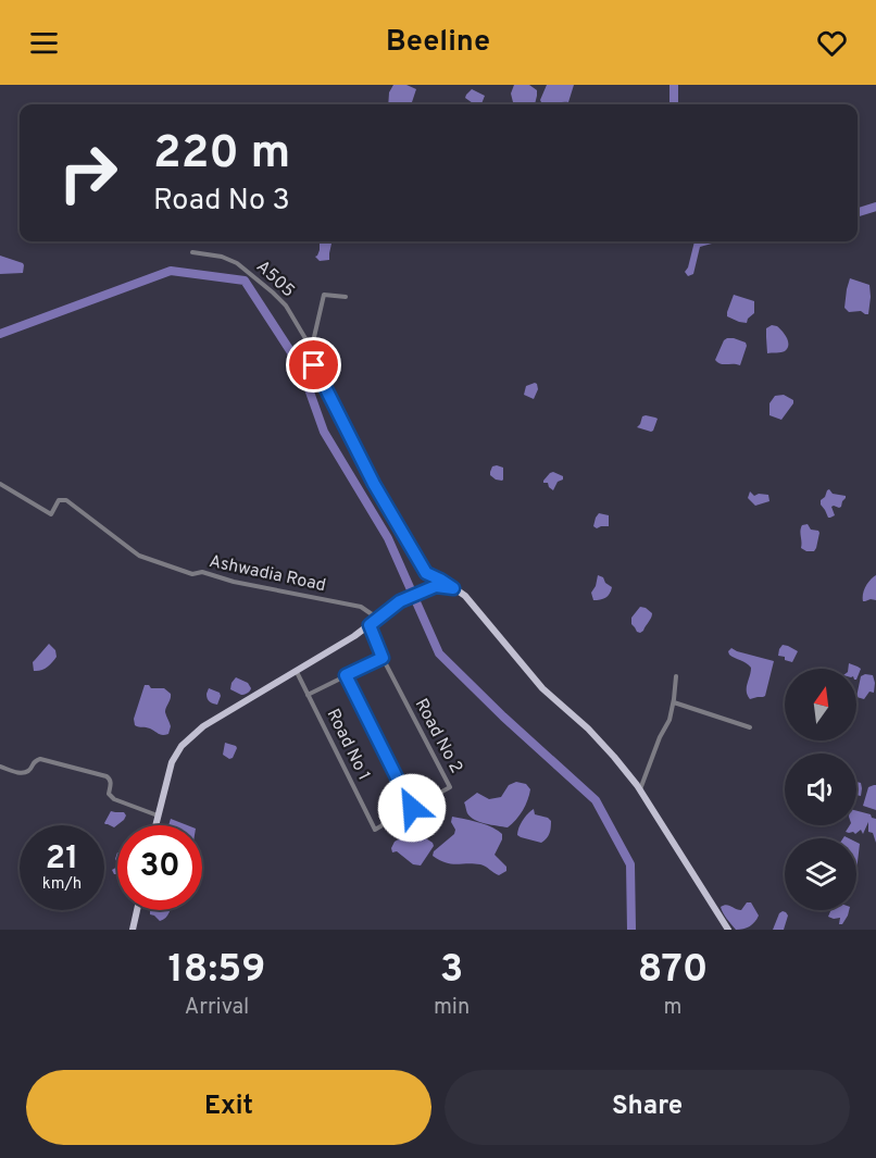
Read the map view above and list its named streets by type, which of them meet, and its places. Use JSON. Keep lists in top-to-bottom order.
{
  "streets": {
    "street": [
      "A505",
      "Ashwadia Road",
      "Road No 2",
      "Road No 1"
    ]
  },
  "crossings": [
    ["Road No 2", "Road No 1"]
  ],
  "north": "top",
  "page": {
    "header": "Beeline",
    "turn": ["220 m", "Road No 3"],
    "speed": "21 km/h",
    "limit": "30",
    "eta": [
      "18:59",
      "Arrival",
      "3",
      "min",
      "870",
      "m"
    ],
    "buttons": ["Exit", "Share"]
  }
}
